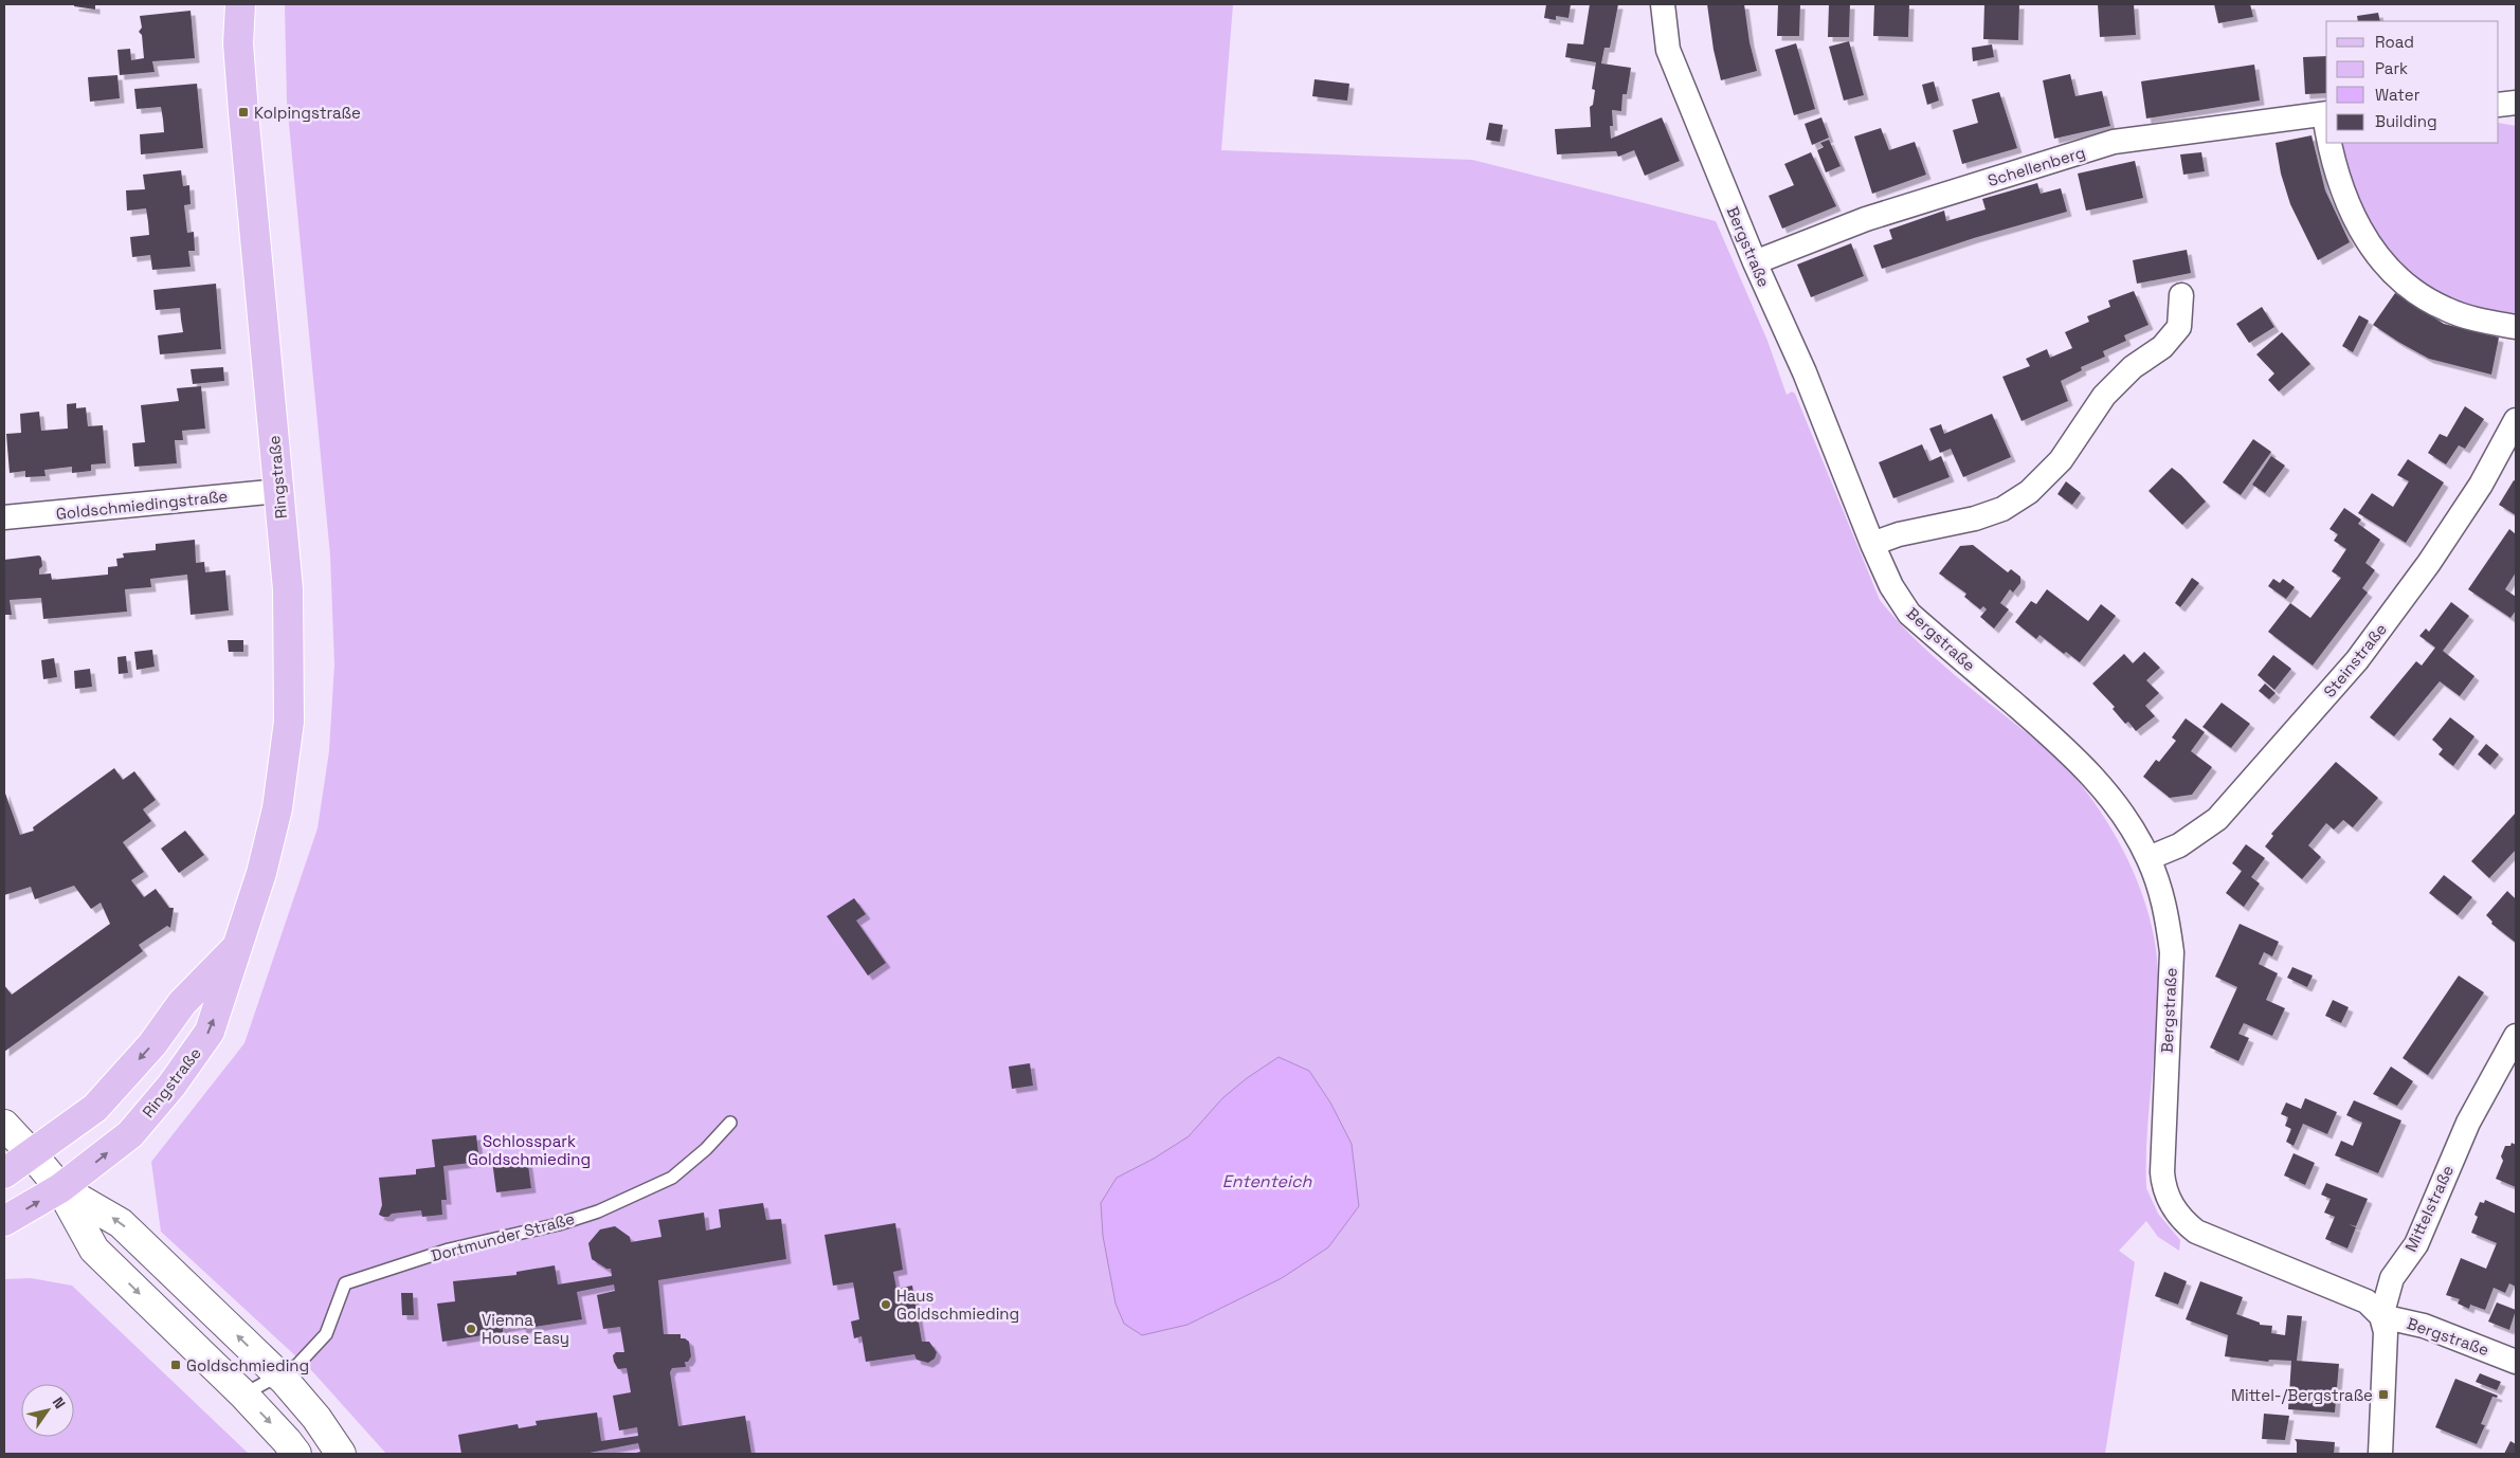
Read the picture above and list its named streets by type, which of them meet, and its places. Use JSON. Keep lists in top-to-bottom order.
{
  "streets": {
    "main road": ["Ringstraße"],
    "street": [
      "Schellenberg",
      "Bergstraße",
      "Goldschmiedingstraße",
      "Steinstraße",
      "Mittelstraße"
    ],
    "lane": ["Dortmunder Straße"]
  },
  "crossings": [
    ["Schellenberg", "Bergstraße"],
    ["Bergstraße", "Steinstraße"],
    ["Bergstraße", "Mittelstraße"],
    ["Ringstraße", "Goldschmiedingstraße"]
  ],
  "water": ["Ententeich"],
  "parks": ["Schlosspark Goldschmieding"],
  "places": {
    "transit": ["Kolpingstraße", "Goldschmieding", "Mittel-/Bergstraße"],
    "other": ["Haus Goldschmieding", "Vienna House Easy"]
  },
  "legend": [
    "Road",
    "Park",
    "Water",
    "Building"
  ],
  "north": "top right"
}
